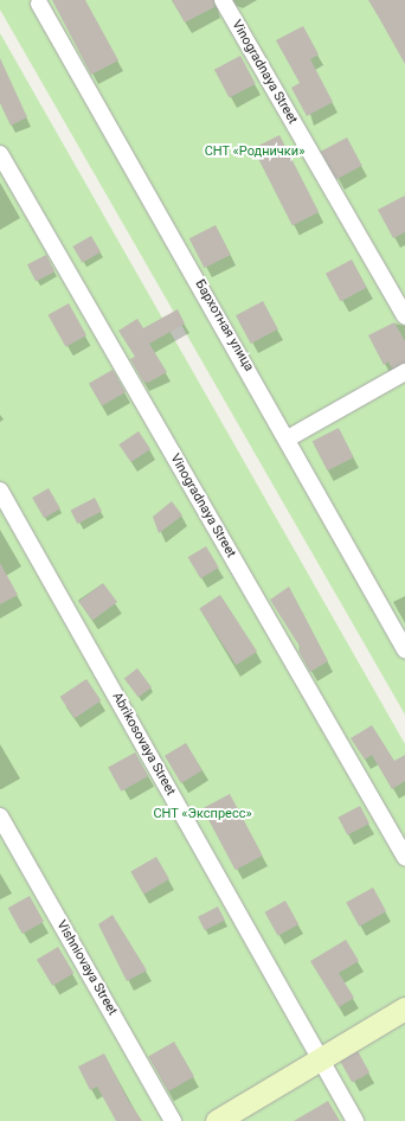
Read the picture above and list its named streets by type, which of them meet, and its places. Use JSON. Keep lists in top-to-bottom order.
{
  "streets": {
    "street": [
      "Vinogradnaya Street",
      "Бархотная улица",
      "Abrikosovaya Street",
      "Vishniovaya Street"
    ]
  },
  "parks": ["СНТ «Роднички»", "СНТ «Экспресс»"]
}
